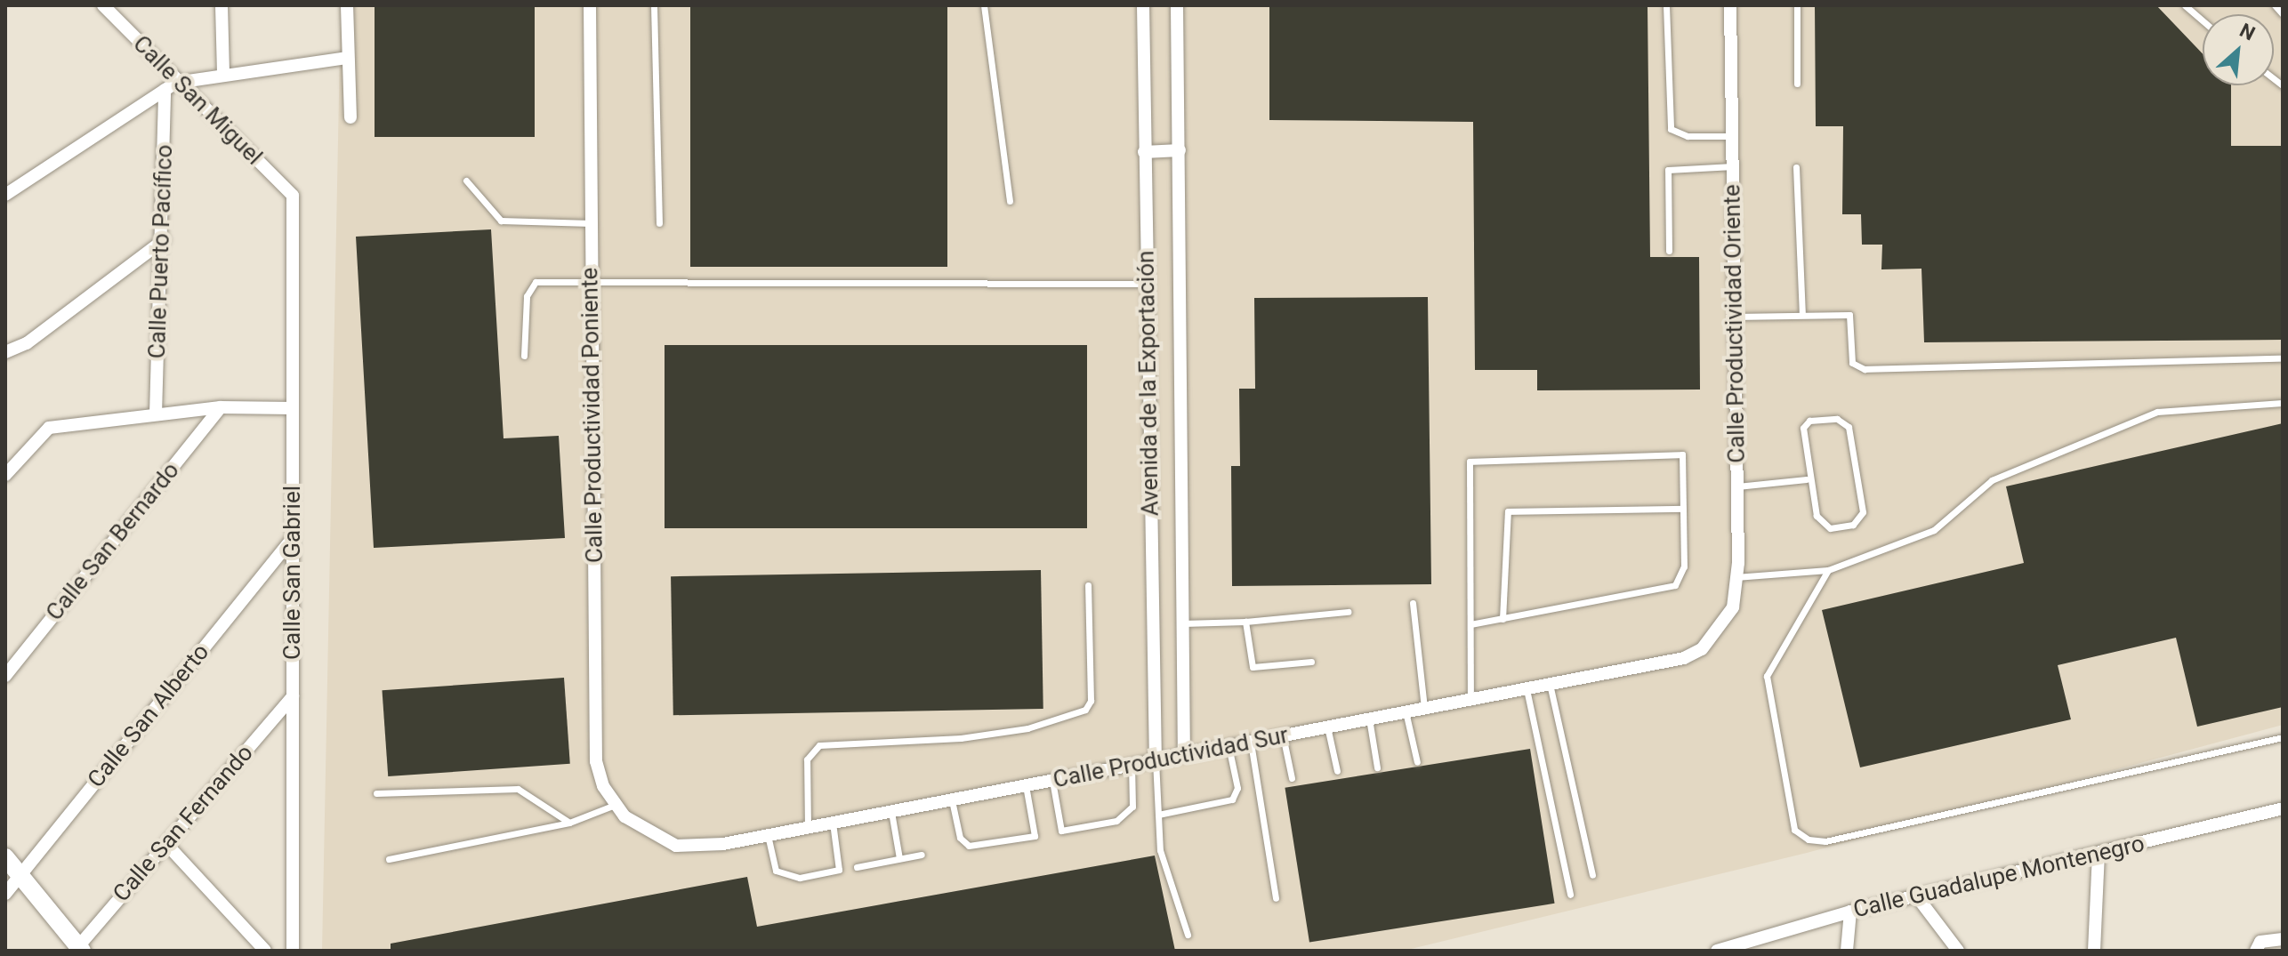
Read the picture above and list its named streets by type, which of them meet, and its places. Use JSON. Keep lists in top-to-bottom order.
{
  "streets": {
    "street": [
      "Calle San Miguel",
      "Calle Puerto Pacífico",
      "Calle Productividad Oriente",
      "Avenida de la Exportación",
      "Calle Productividad Poniente",
      "Calle San Bernardo",
      "Calle San Gabriel",
      "Calle San Alberto",
      "Calle Productividad Sur",
      "Calle San Fernando",
      "Calle Guadalupe Montenegro"
    ]
  },
  "crossings": [
    ["Calle San Miguel", "Calle Puerto Pacífico"],
    ["Calle San Miguel", "Calle San Gabriel"],
    ["Calle Productividad Oriente", "Calle Productividad Sur"],
    ["Avenida de la Exportación", "Calle Productividad Sur"],
    ["Calle Productividad Poniente", "Calle Productividad Sur"],
    ["Calle San Gabriel", "Calle San Alberto"],
    ["Calle San Gabriel", "Calle San Fernando"]
  ],
  "north": "top right"
}
